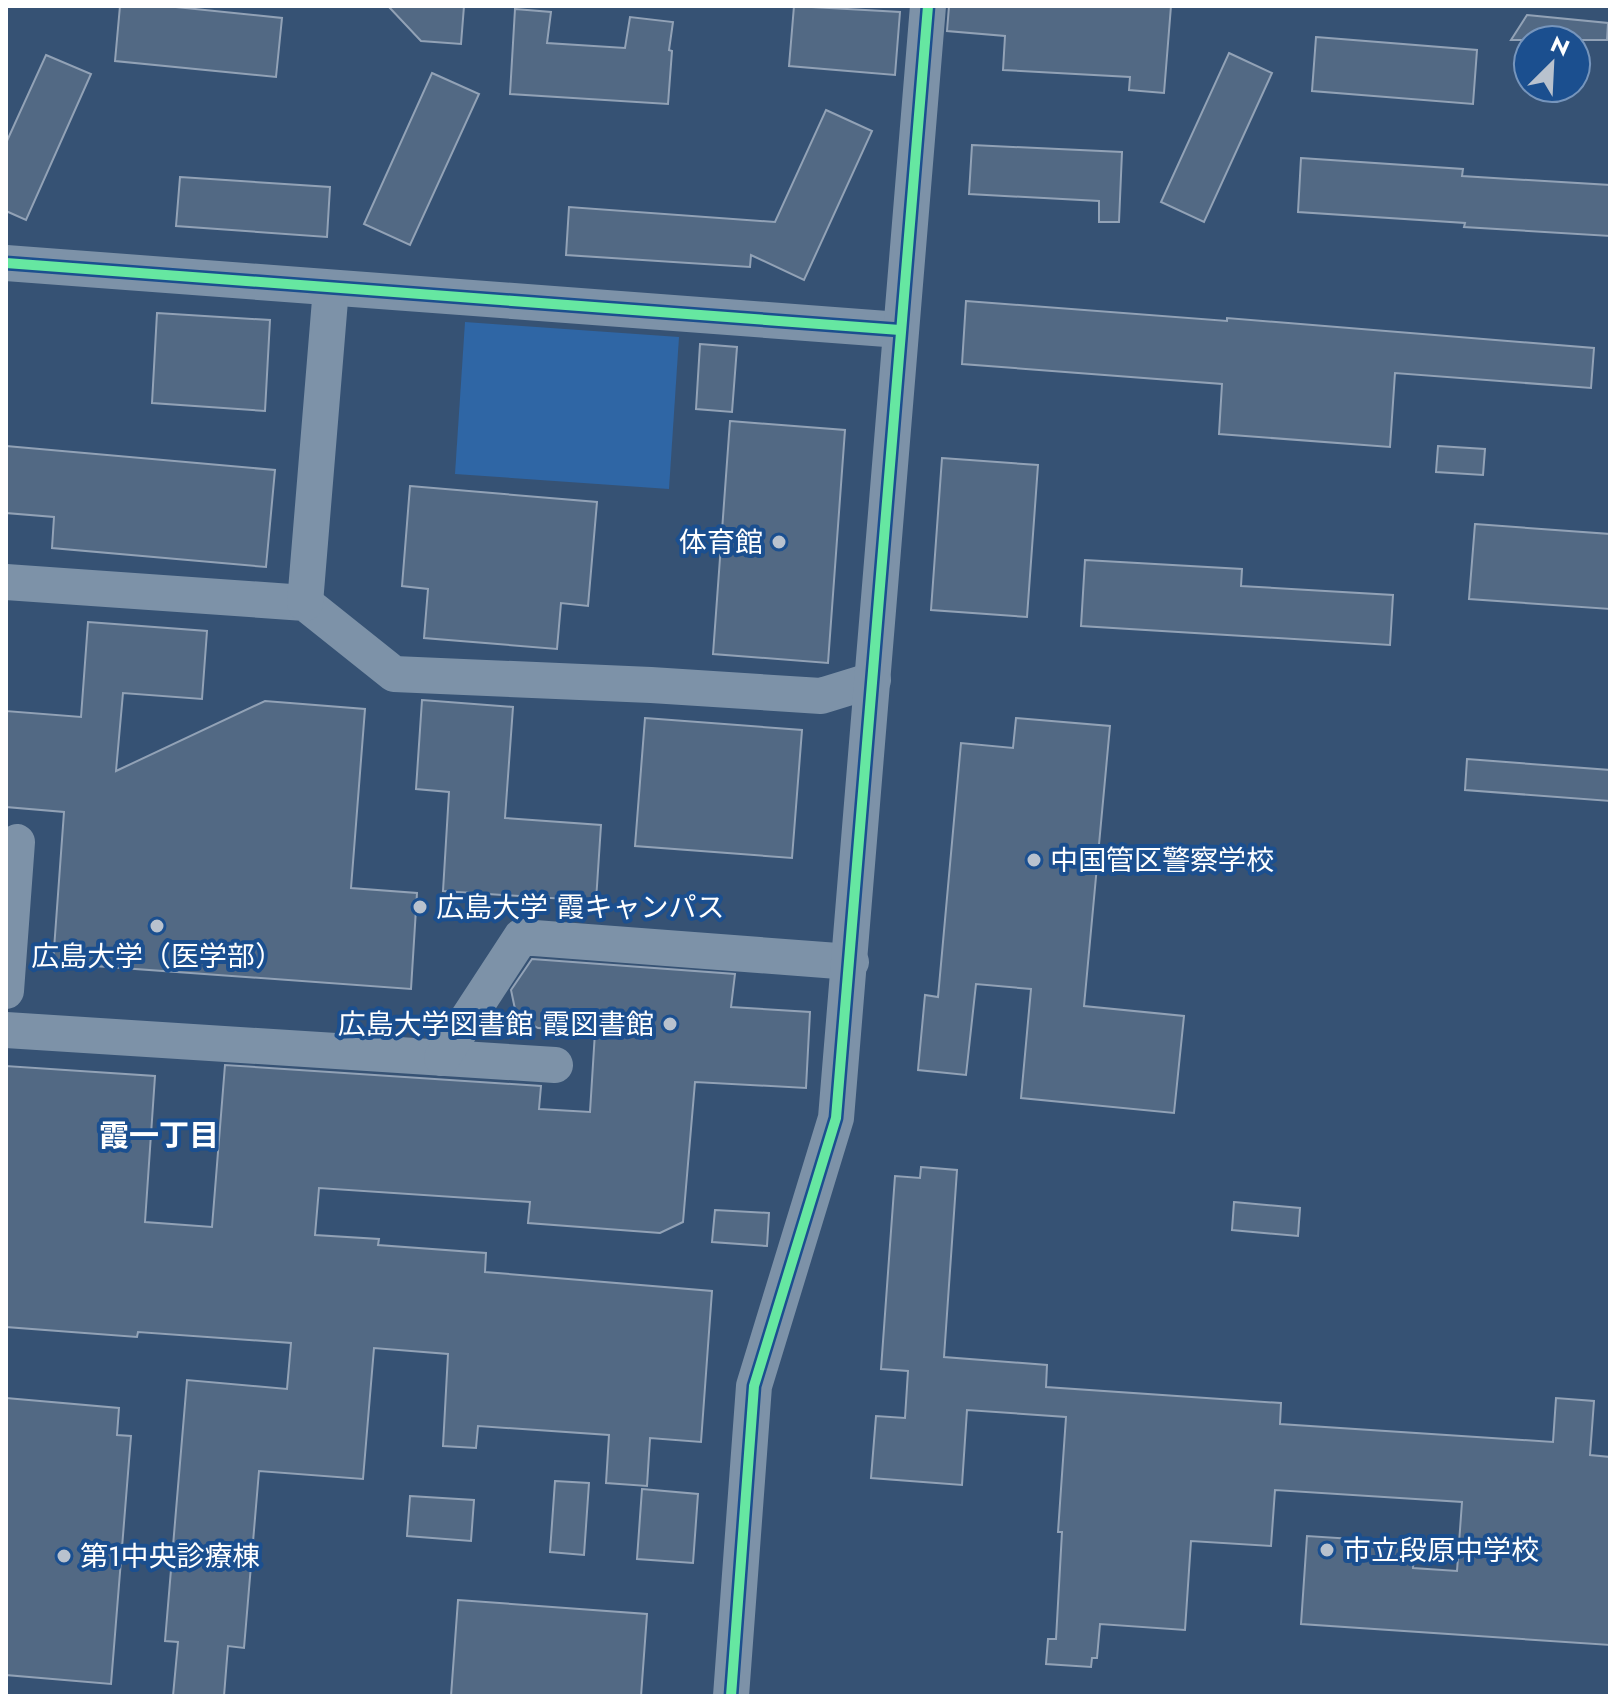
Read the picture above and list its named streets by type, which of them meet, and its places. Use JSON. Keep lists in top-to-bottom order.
{
  "districts": ["霞一丁目"],
  "places": [
    "体育館",
    "中国管区警察学校",
    "広島大学 霞キャンパス",
    "広島大学（医学部）",
    "広島大学図書館 霞図書館",
    "市立段原中学校",
    "第1中央診療棟"
  ],
  "north": "top right"
}
